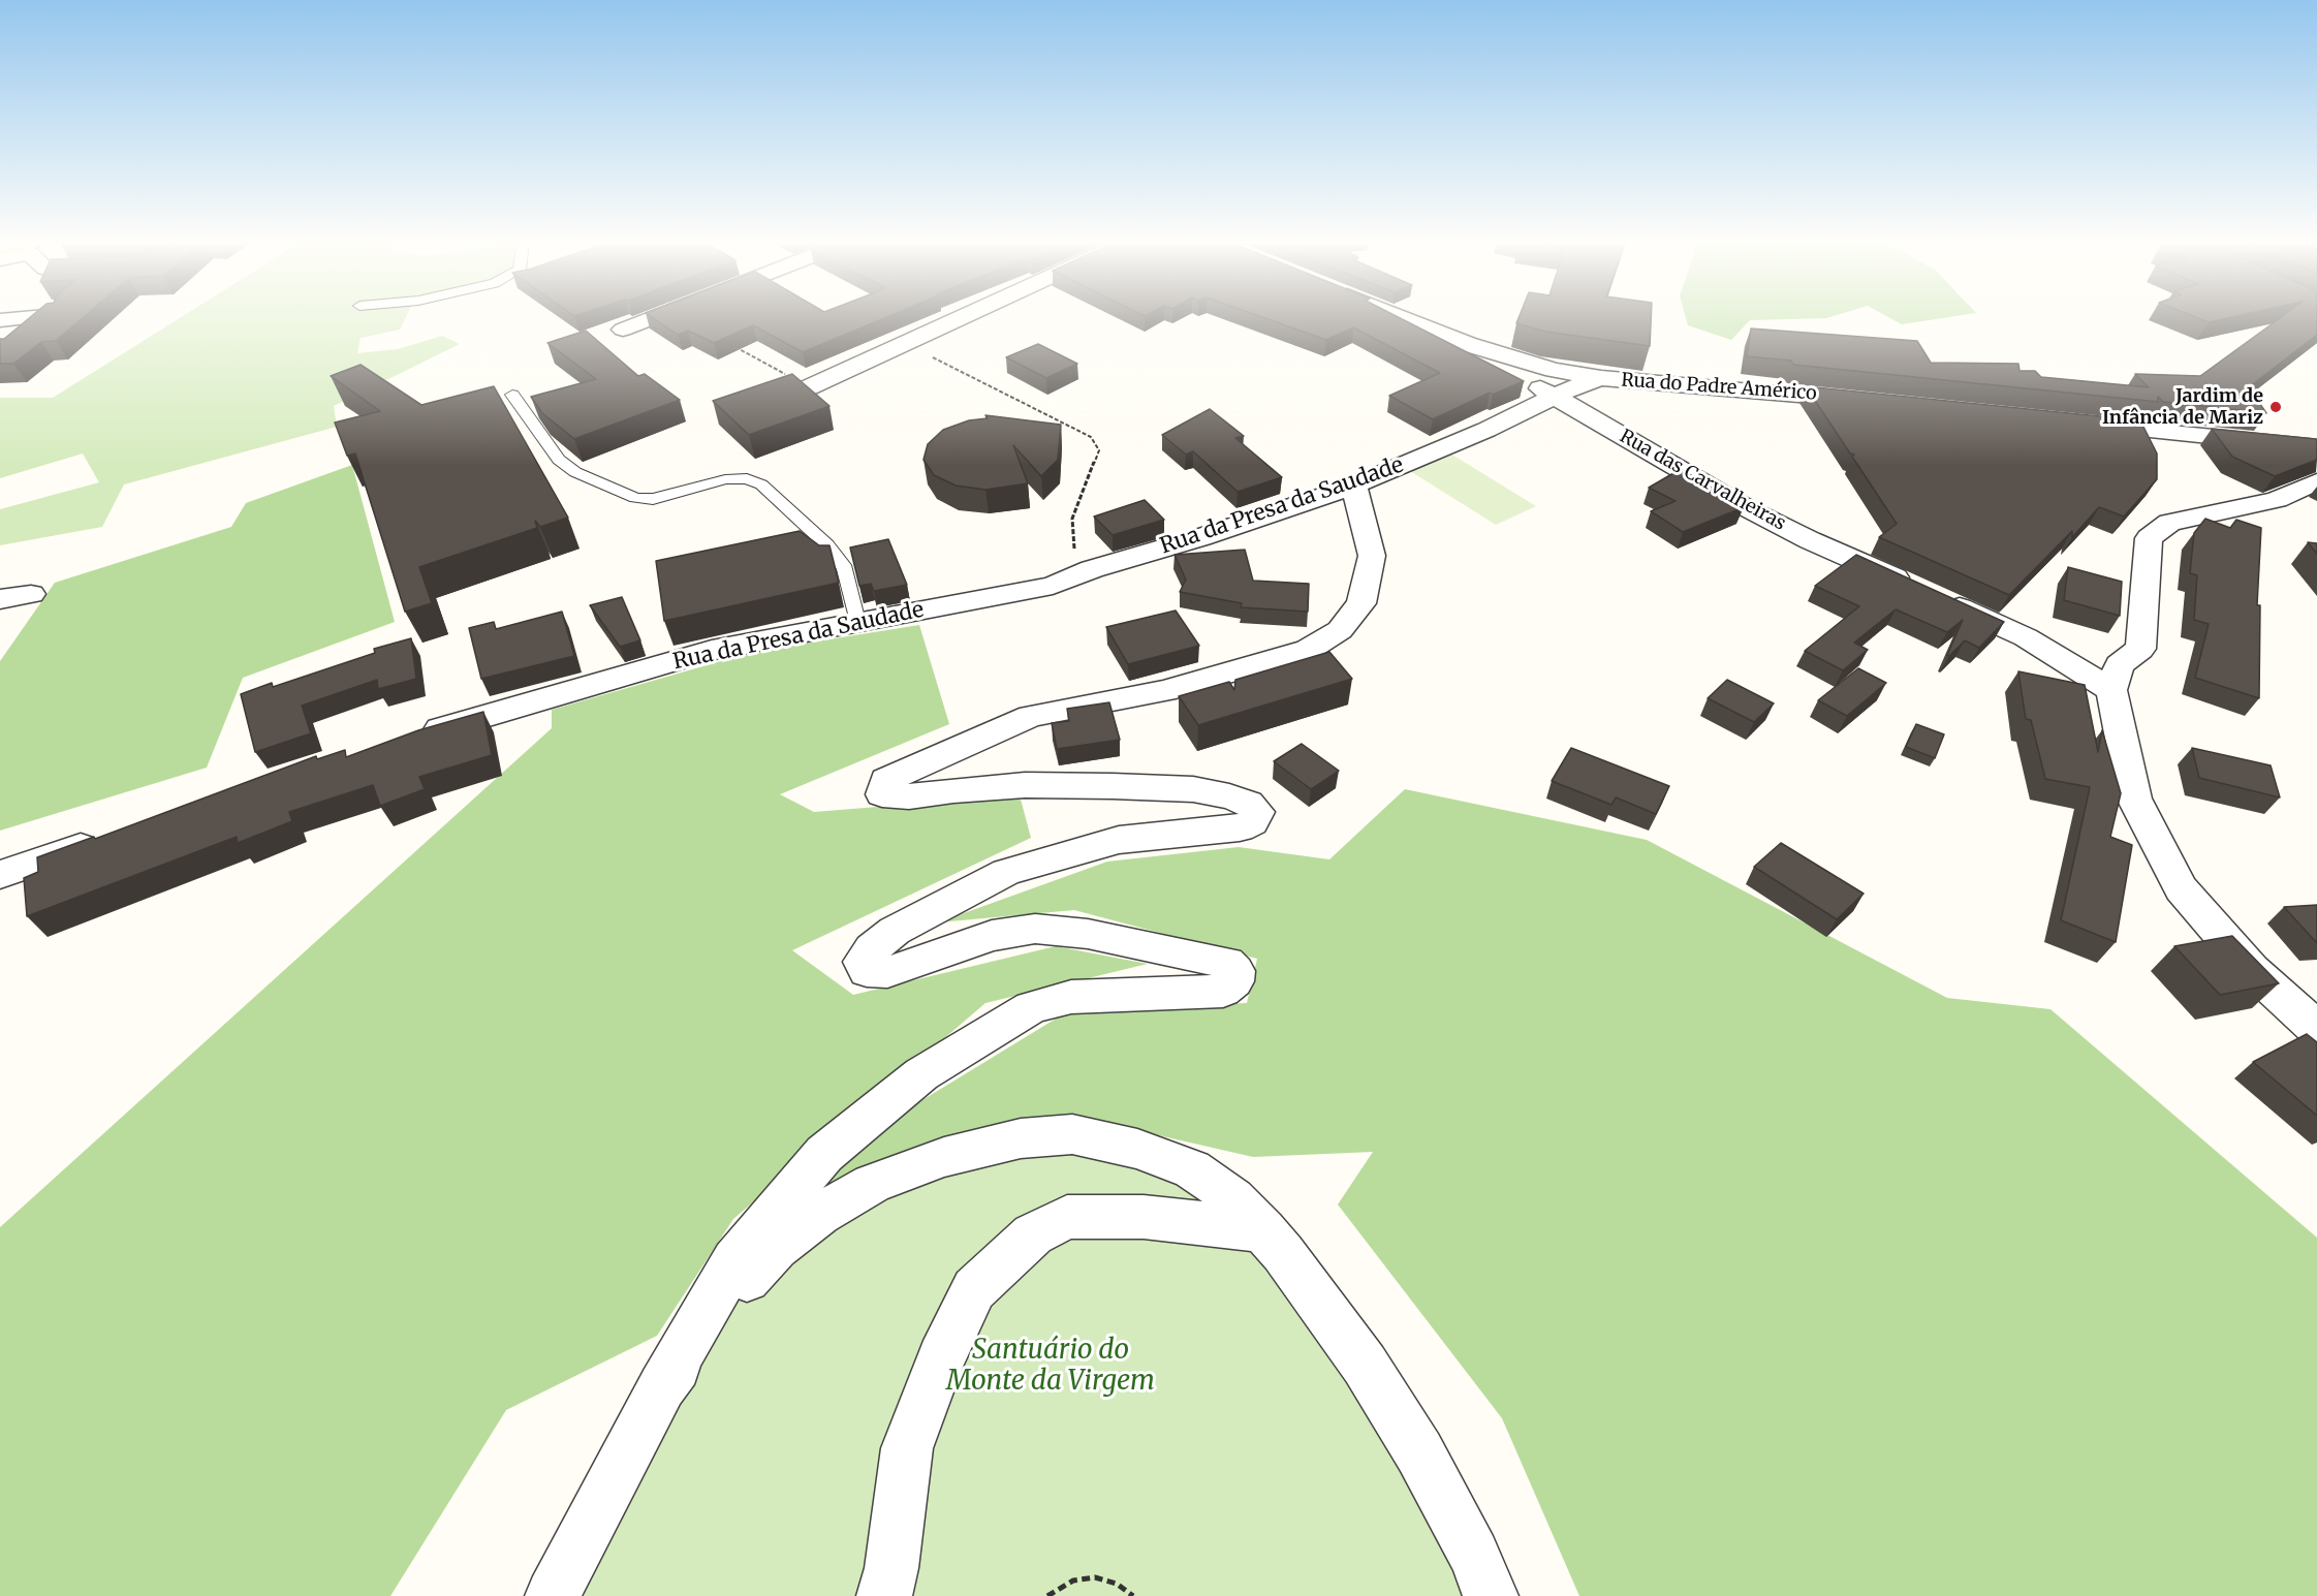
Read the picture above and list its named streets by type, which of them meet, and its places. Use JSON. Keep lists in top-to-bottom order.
{
  "streets": {
    "street": ["Rua do Padre Américo", "Rua das Carvalheiras", "Rua da Presa da Saudade"]
  },
  "crossings": [
    ["Rua do Padre Américo", "Rua das Carvalheiras"],
    ["Rua do Padre Américo", "Rua da Presa da Saudade"],
    ["Rua das Carvalheiras", "Rua da Presa da Saudade"]
  ],
  "parks": ["Santuário do Monte da Virgem"],
  "places": ["Jardim de Infância de Mariz"]
}
